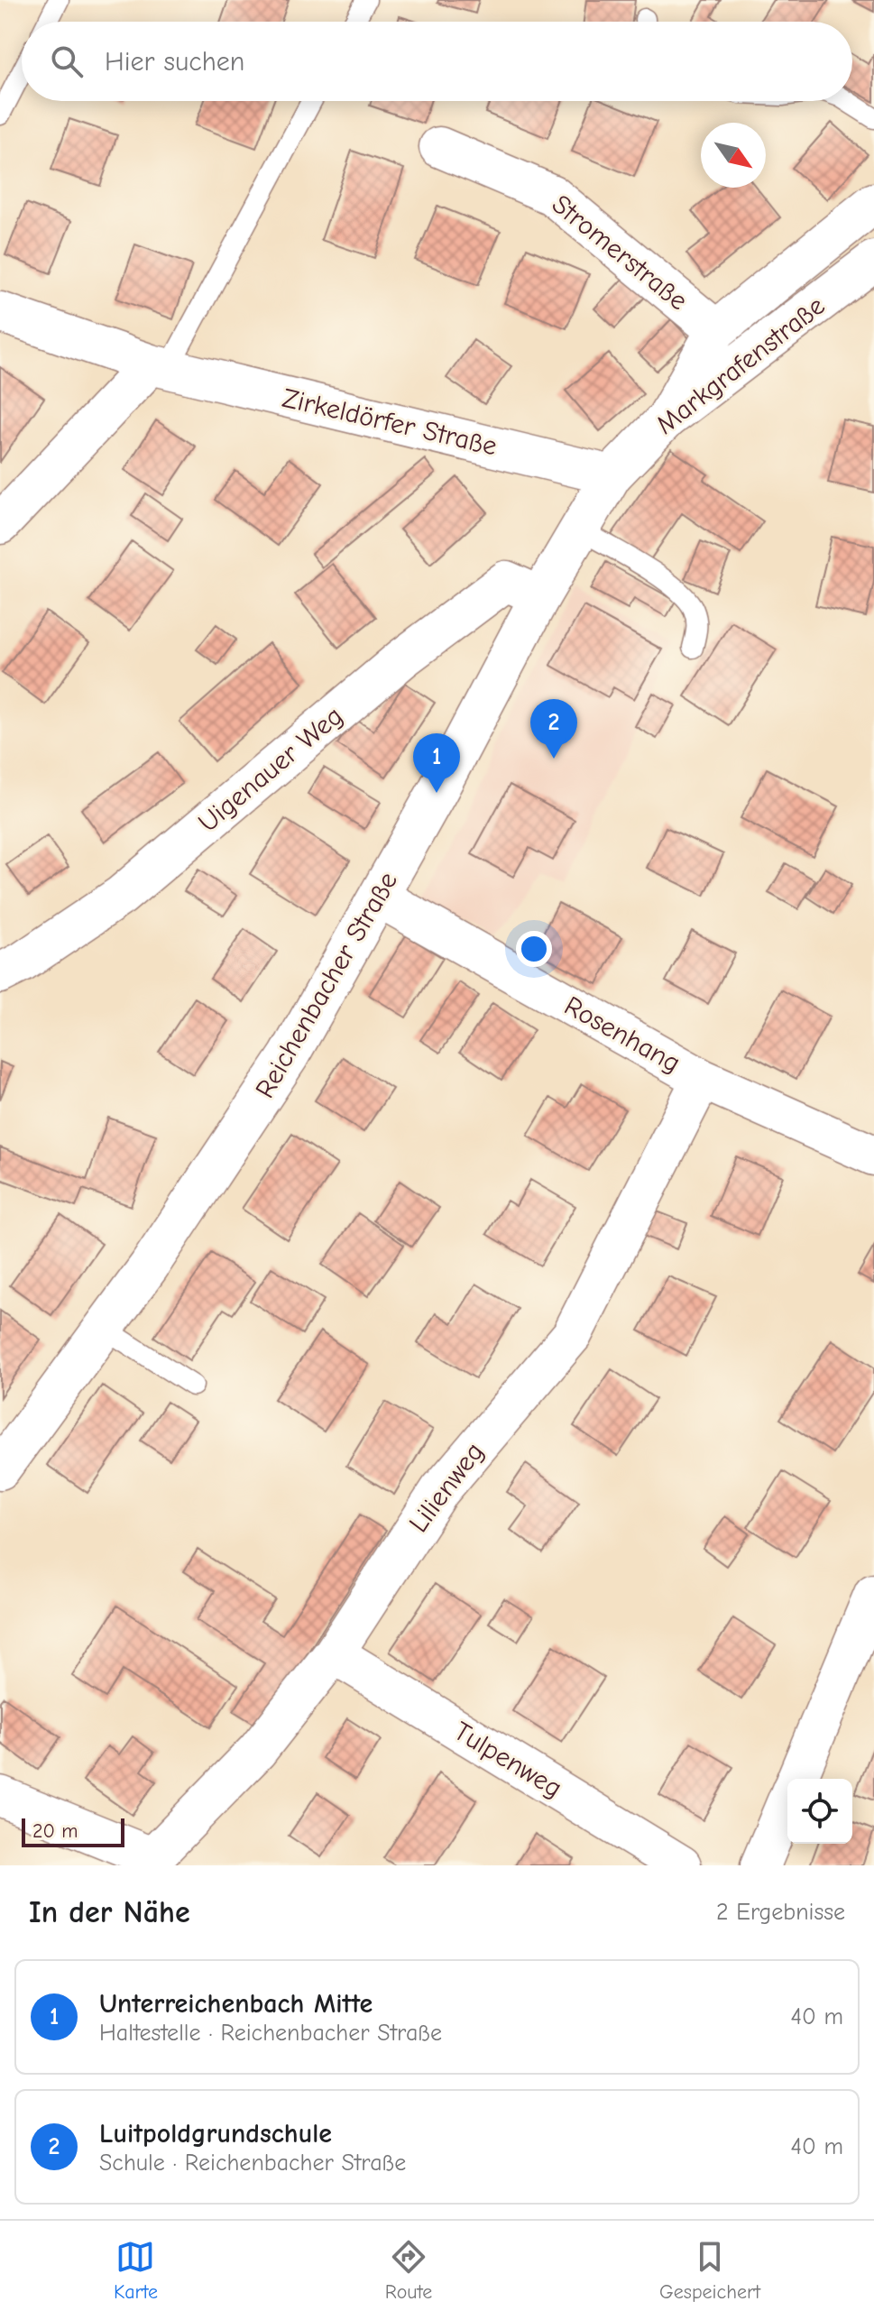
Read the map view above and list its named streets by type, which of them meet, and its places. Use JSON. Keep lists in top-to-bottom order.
{
  "streets": {
    "street": [
      "Stromerstraße",
      "Markgrafenstraße",
      "Zirkeldörfer Straße",
      "Uigenauer Weg",
      "Reichenbacher Straße",
      "Rosenhang",
      "Lilienweg",
      "Tulpenweg"
    ]
  },
  "crossings": [
    ["Markgrafenstraße", "Zirkeldörfer Straße"],
    ["Markgrafenstraße", "Reichenbacher Straße"],
    ["Zirkeldörfer Straße", "Reichenbacher Straße"],
    ["Uigenauer Weg", "Reichenbacher Straße"],
    ["Reichenbacher Straße", "Rosenhang"],
    ["Rosenhang", "Lilienweg"],
    ["Lilienweg", "Tulpenweg"]
  ],
  "scale_bar": "20 m",
  "north": "bottom right",
  "page": {
    "search": "Hier suchen",
    "pins": ["2", "1"],
    "scale": "20 m",
    "heading": ["In der Nähe", "2 Ergebnisse"],
    "list": [
      {
        "mark": "1",
        "name": "Unterreichenbach Mitte",
        "note": "Haltestelle · Reichenbacher Straße",
        "value": "40 m"
      },
      {
        "mark": "2",
        "name": "Luitpoldgrundschule",
        "note": "Schule · Reichenbacher Straße",
        "value": "40 m"
      }
    ],
    "nav": ["Karte", "Route", "Gespeichert"]
  }
}
